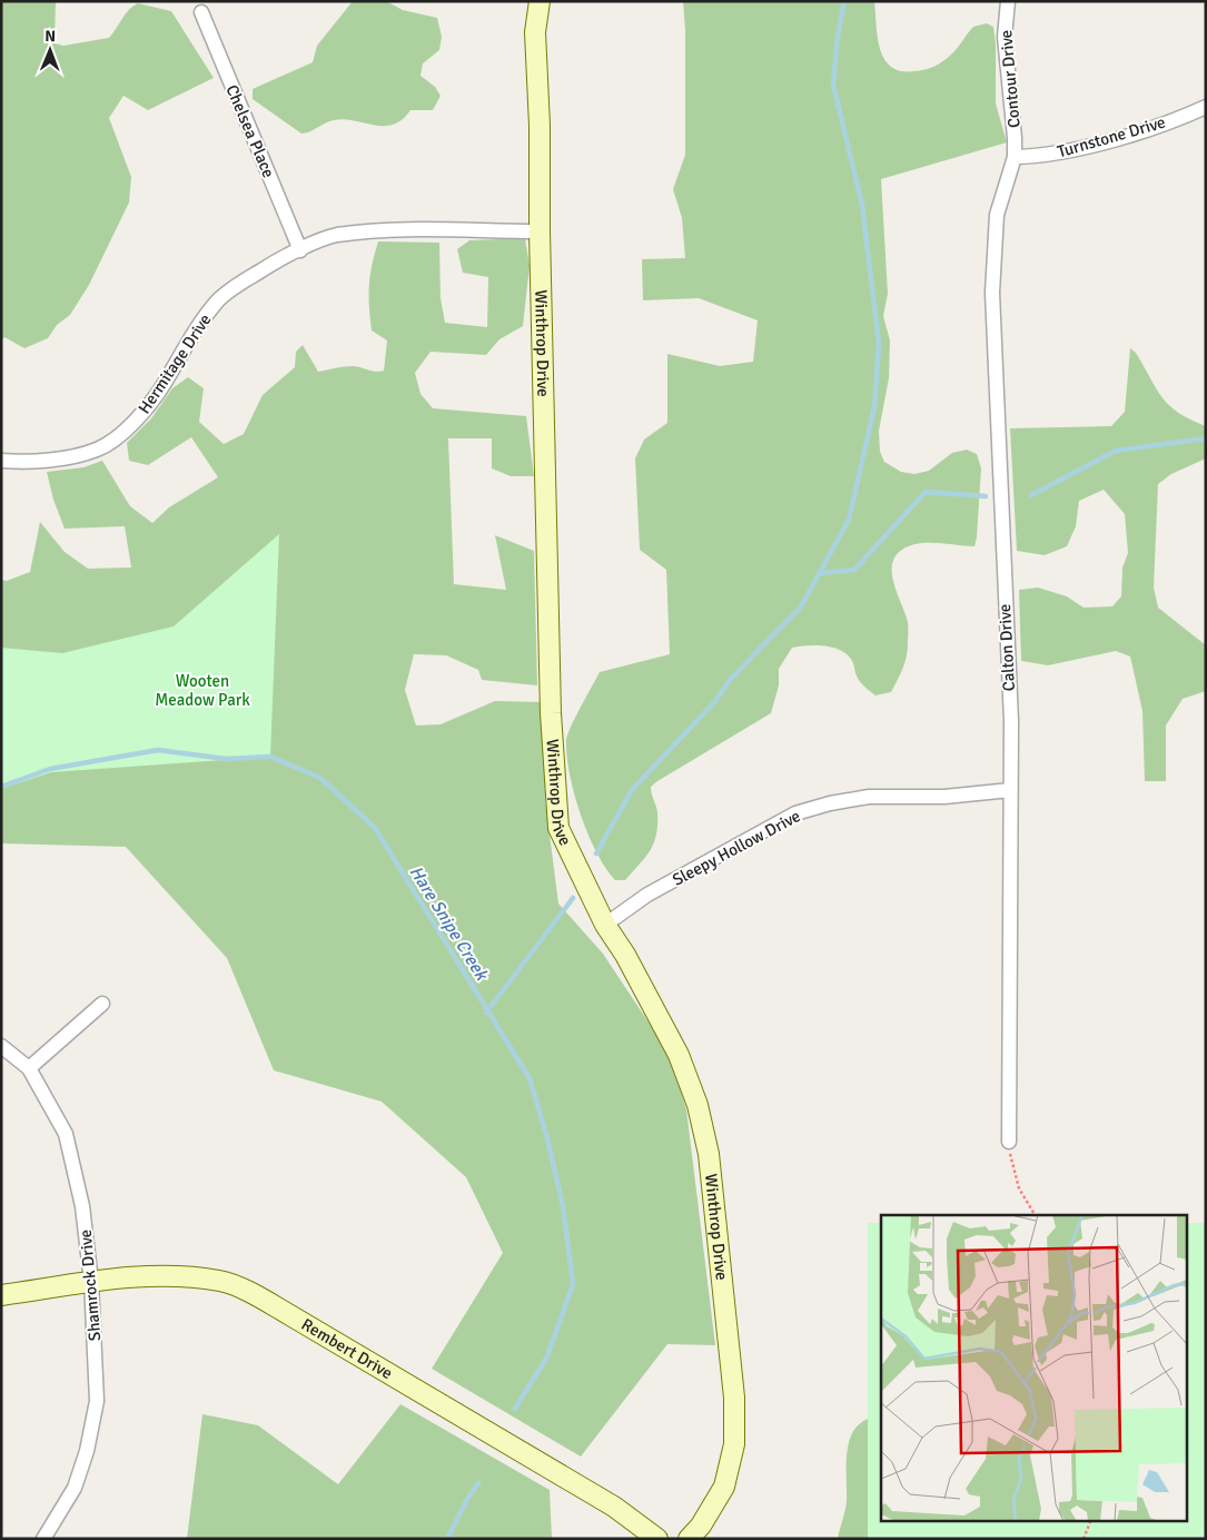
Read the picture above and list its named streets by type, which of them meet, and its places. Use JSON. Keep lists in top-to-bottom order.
{
  "streets": {
    "street": [
      "Contour Drive",
      "Chelsea Place",
      "Turnstone Drive",
      "Winthrop Drive",
      "Hermitage Drive",
      "Calton Drive",
      "Sleepy Hollow Drive",
      "Shamrock Drive",
      "Rembert Drive"
    ]
  },
  "crossings": [
    ["Contour Drive", "Turnstone Drive"],
    ["Contour Drive", "Calton Drive"],
    ["Chelsea Place", "Hermitage Drive"],
    ["Turnstone Drive", "Calton Drive"],
    ["Winthrop Drive", "Hermitage Drive"],
    ["Winthrop Drive", "Sleepy Hollow Drive"],
    ["Calton Drive", "Sleepy Hollow Drive"],
    ["Shamrock Drive", "Rembert Drive"]
  ],
  "water": ["Hare Snipe Creek"],
  "parks": ["Wooten Meadow Park"],
  "north": "top"
}
